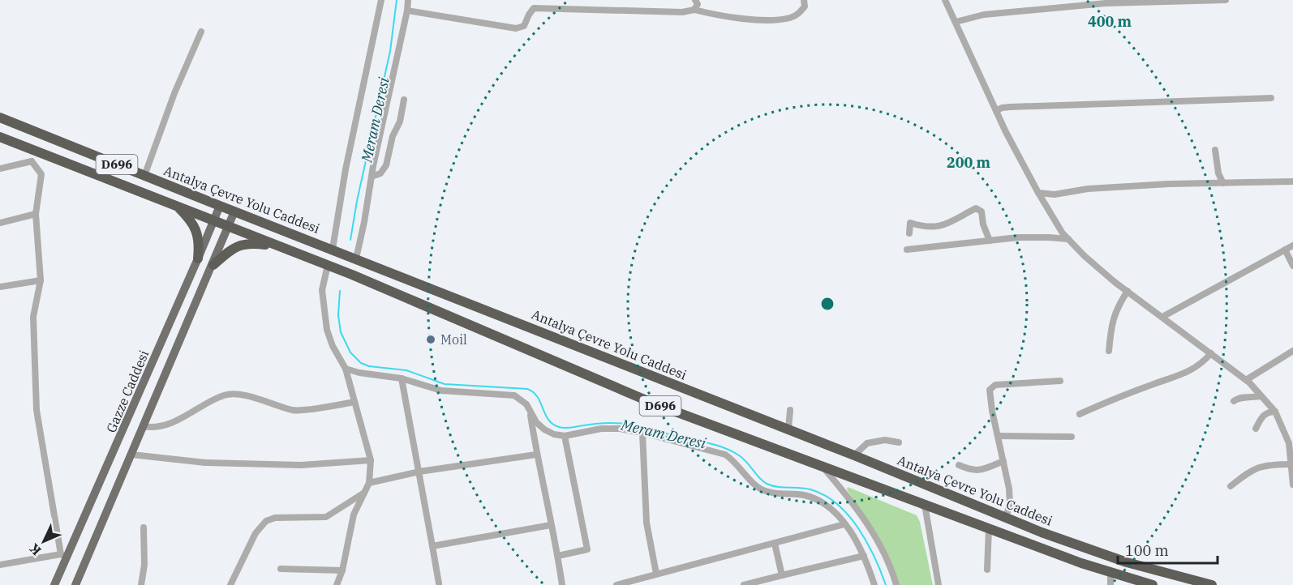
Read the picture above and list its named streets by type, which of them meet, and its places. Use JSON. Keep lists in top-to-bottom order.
{
  "streets": {
    "highway": ["D696", "Antalya Çevre Yolu Caddesi"],
    "main road": ["Gazze Caddesi"]
  },
  "crossings": [
    ["D696", "Gazze Caddesi"],
    ["Antalya Çevre Yolu Caddesi", "Gazze Caddesi"]
  ],
  "water": ["Meram Deresi"],
  "places": ["Moil"],
  "scale_bar": "100 m",
  "north": "bottom left",
  "rings": ["400 m", "200 m"]
}
